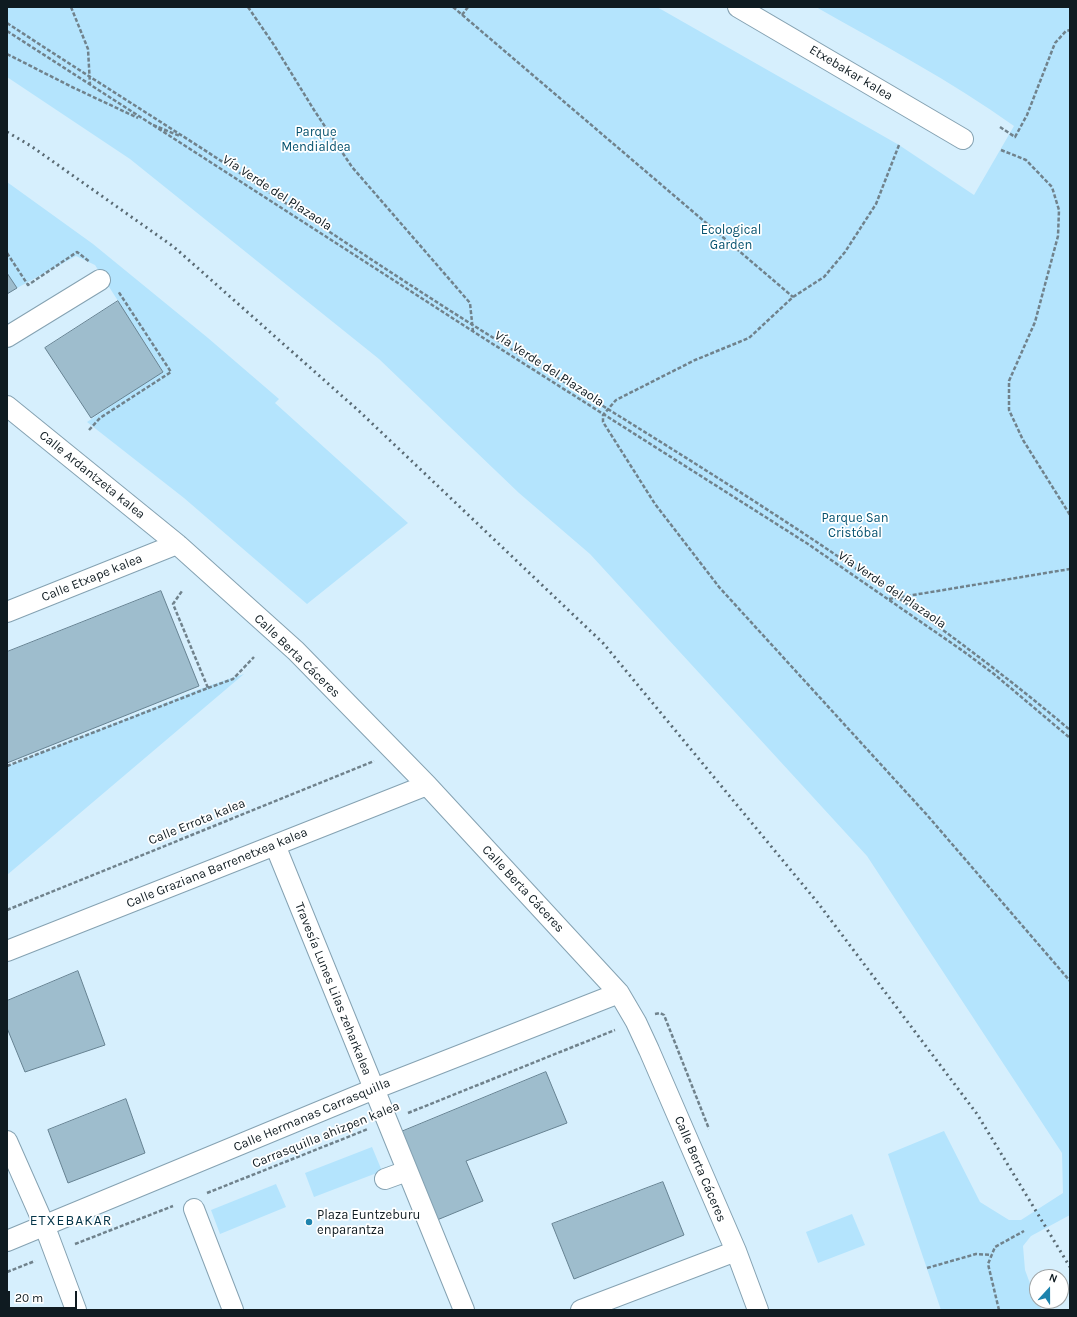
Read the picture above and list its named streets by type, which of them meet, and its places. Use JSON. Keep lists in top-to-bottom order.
{
  "streets": {
    "street": [
      "Etxebakar kalea",
      "Calle Ardantzeta kalea",
      "Calle Etxape kalea",
      "Calle Berta Cáceres",
      "Calle Graziana Barrenetxea kalea",
      "Travesía Lunes Lilas zeharkalea",
      "Calle Hermanas Carrasquilla"
    ],
    "path": ["Vía Verde del Plazaola", "Calle Errota kalea", "Carrasquilla ahizpen kalea"]
  },
  "crossings": [
    ["Calle Ardantzeta kalea", "Calle Etxape kalea"],
    ["Calle Ardantzeta kalea", "Calle Berta Cáceres"],
    ["Calle Etxape kalea", "Calle Berta Cáceres"],
    ["Calle Berta Cáceres", "Calle Errota kalea"],
    ["Calle Berta Cáceres", "Calle Graziana Barrenetxea kalea"],
    ["Calle Berta Cáceres", "Calle Hermanas Carrasquilla"],
    ["Calle Berta Cáceres", "Carrasquilla ahizpen kalea"],
    ["Calle Graziana Barrenetxea kalea", "Travesía Lunes Lilas zeharkalea"],
    ["Travesía Lunes Lilas zeharkalea", "Calle Hermanas Carrasquilla"],
    ["Travesía Lunes Lilas zeharkalea", "Carrasquilla ahizpen kalea"]
  ],
  "districts": ["ETXEBAKAR"],
  "parks": ["Parque Mendialdea", "Ecological Garden", "Parque San Cristóbal"],
  "places": ["Plaza Euntzeburu enparantza"],
  "scale_bar": "20 m",
  "north": "top"
}
